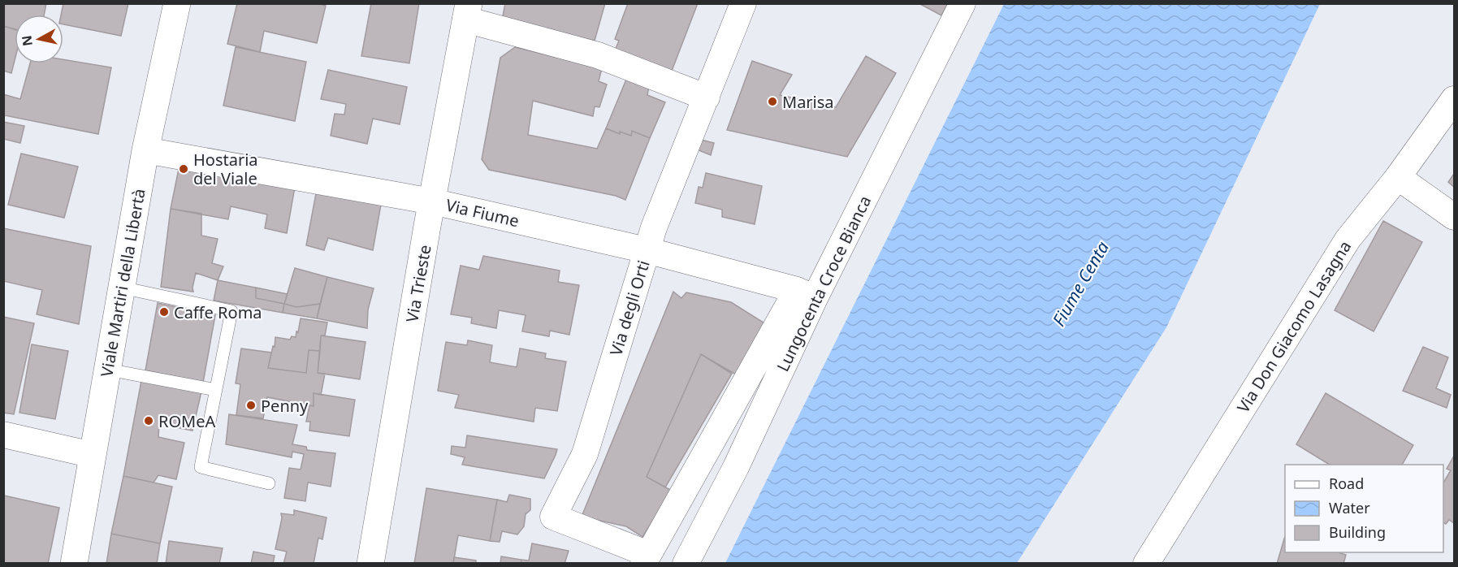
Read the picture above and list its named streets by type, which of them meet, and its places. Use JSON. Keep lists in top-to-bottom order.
{
  "streets": {
    "street": [
      "Via Fiume",
      "Viale Martiri della Libertà",
      "Via Trieste",
      "Lungocenta Croce Bianca",
      "Via degli Orti",
      "Via Don Giacomo Lasagna"
    ]
  },
  "crossings": [
    ["Via Fiume", "Viale Martiri della Libertà"],
    ["Via Fiume", "Via Trieste"],
    ["Via Fiume", "Lungocenta Croce Bianca"],
    ["Via Fiume", "Via degli Orti"],
    ["Lungocenta Croce Bianca", "Via degli Orti"]
  ],
  "water": ["Fiume Centa"],
  "places": [
    "Marisa",
    "Hostaria del Viale",
    "Caffe Roma",
    "Penny",
    "ROMeA"
  ],
  "legend": ["Road", "Water", "Building"],
  "north": "left"
}
